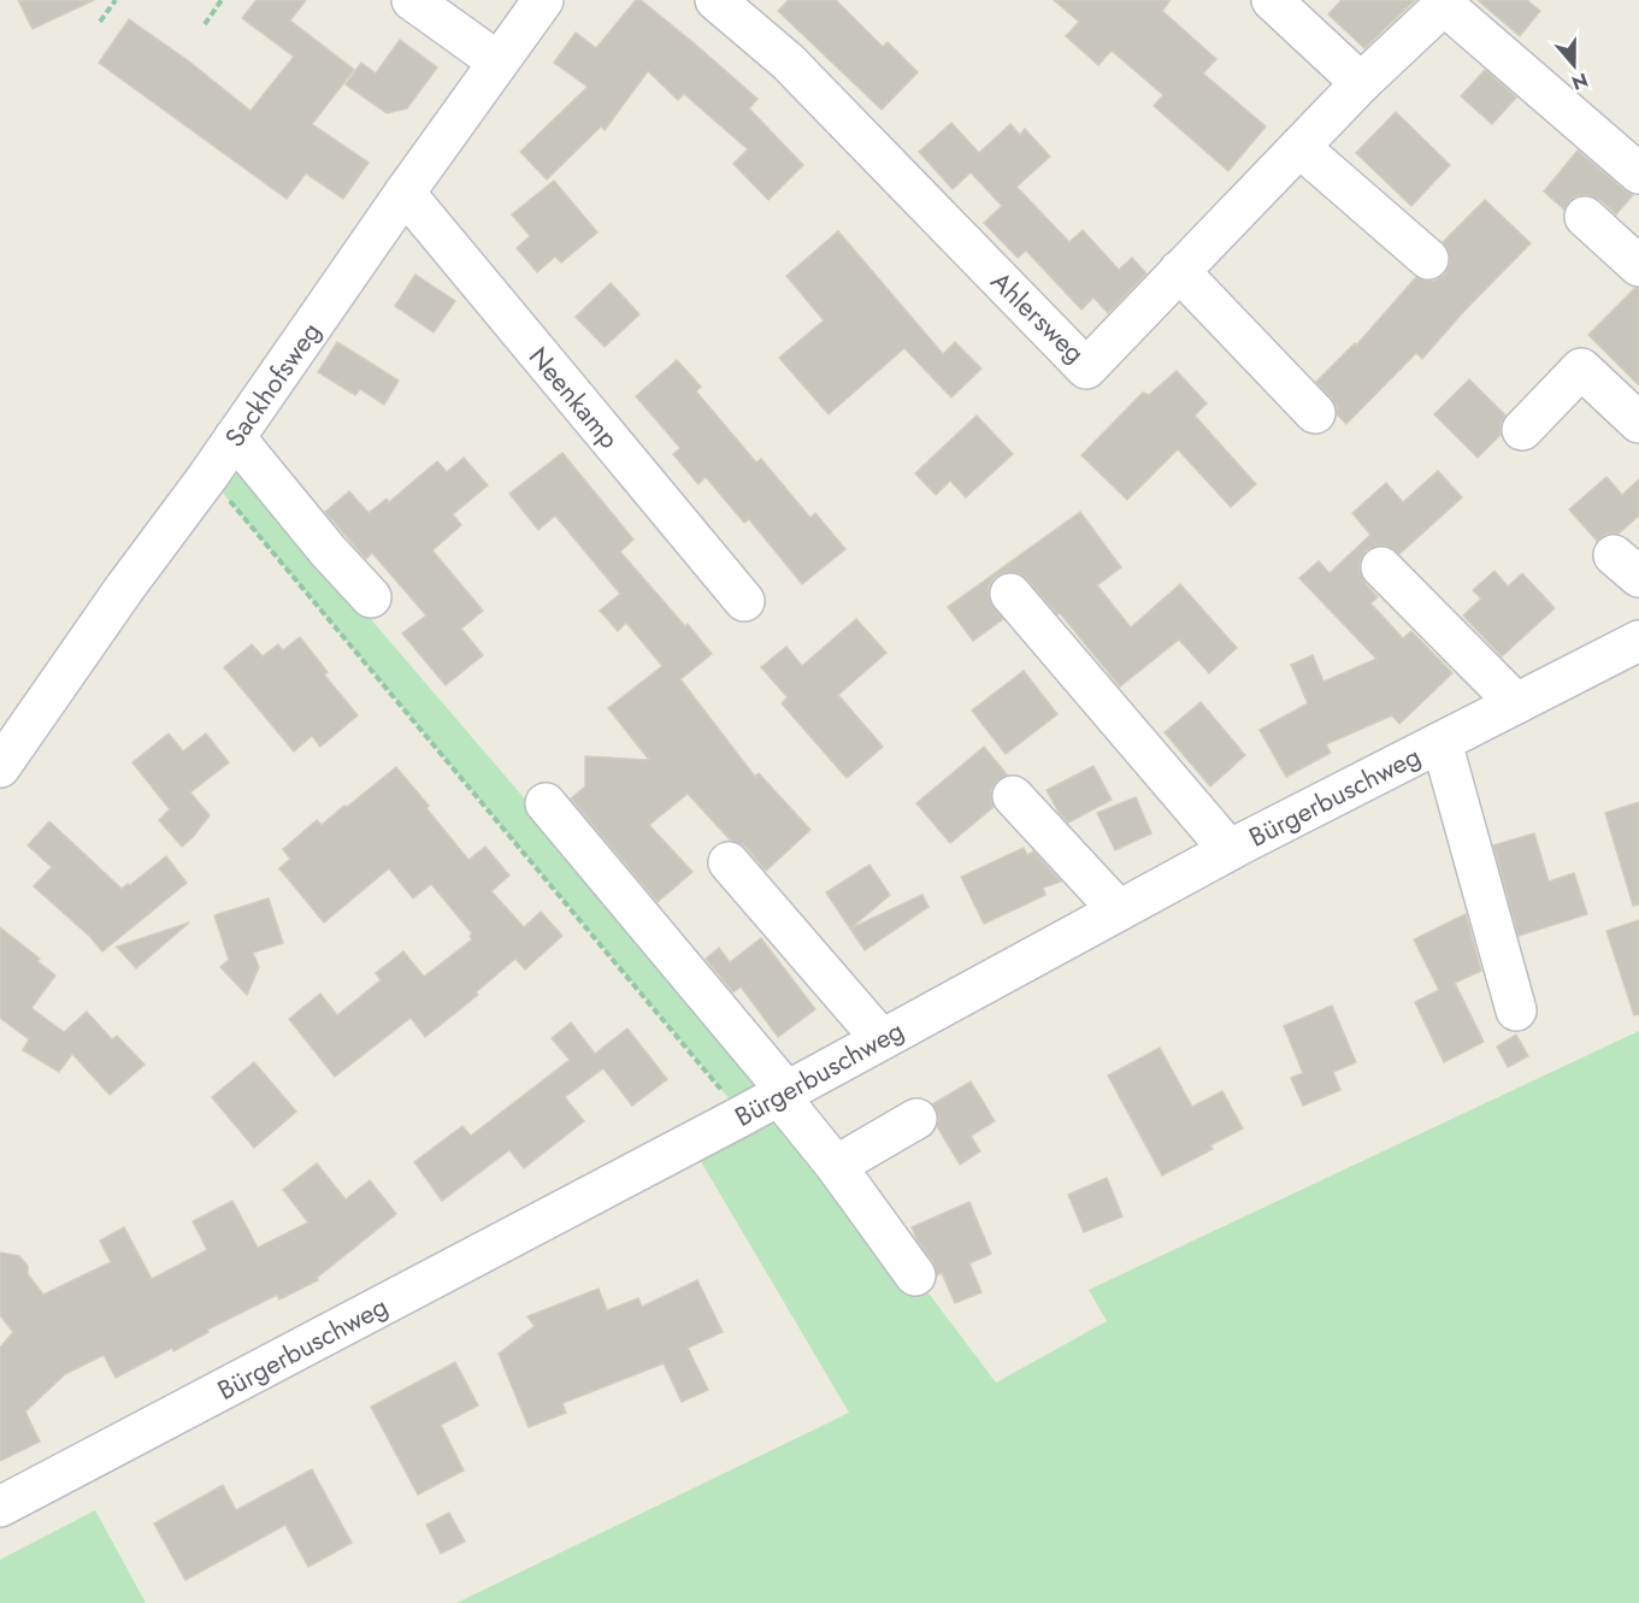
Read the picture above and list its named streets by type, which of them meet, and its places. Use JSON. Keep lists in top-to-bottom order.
{
  "streets": {
    "street": [
      "Ahlersweg",
      "Sackhofsweg",
      "Neenkamp",
      "Bürgerbuschweg"
    ]
  },
  "crossings": [
    ["Sackhofsweg", "Neenkamp"]
  ],
  "north": "bottom"
}
